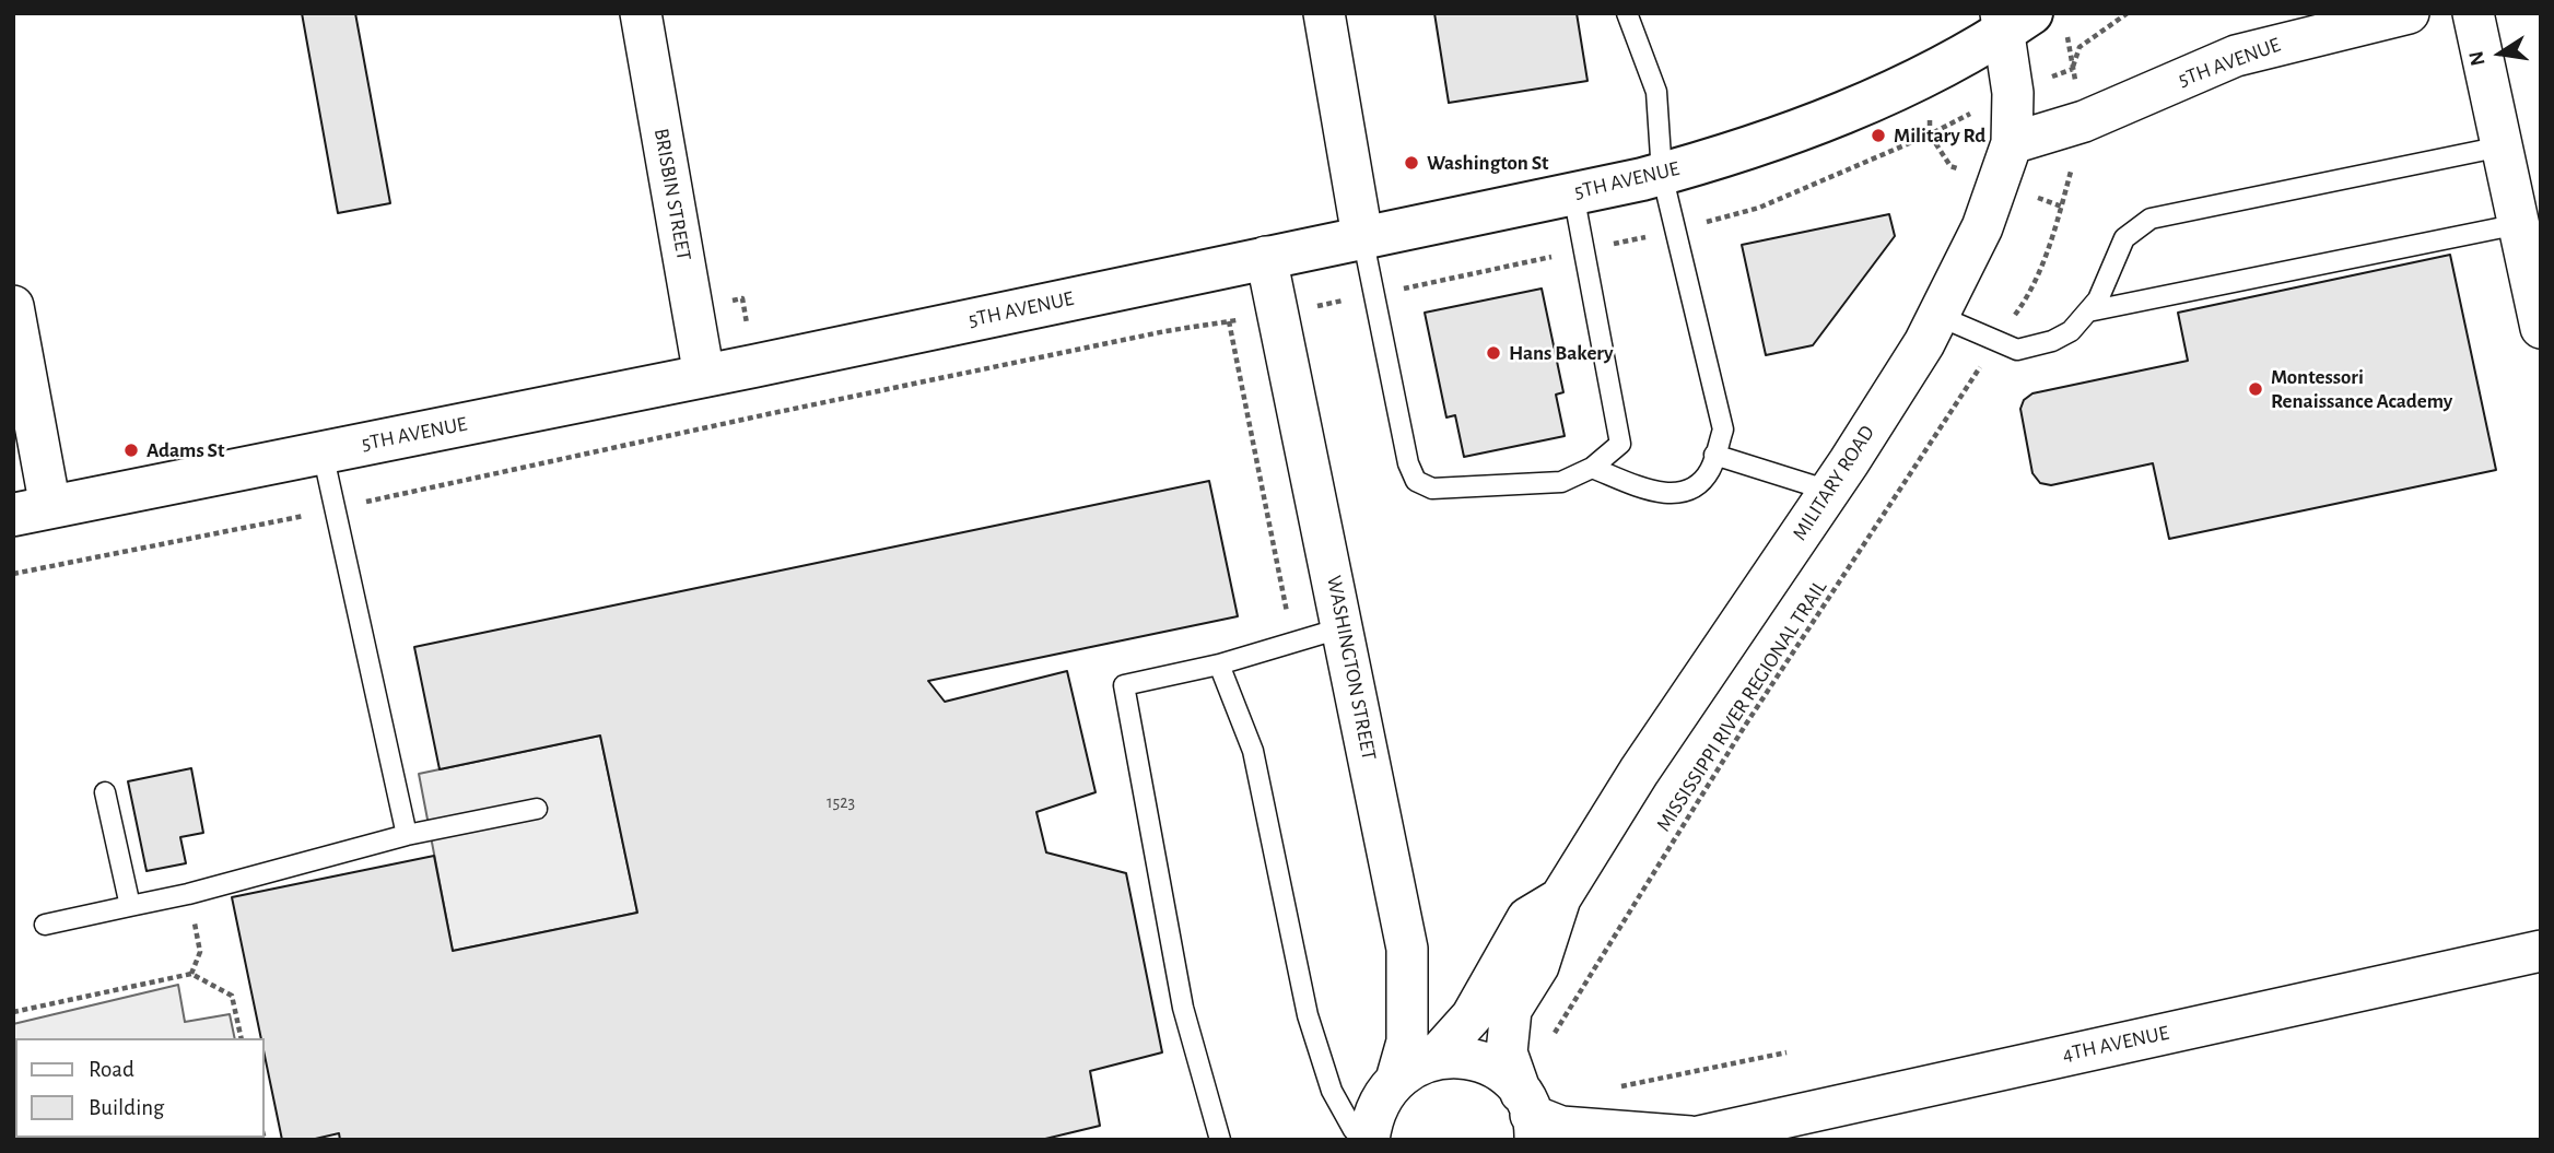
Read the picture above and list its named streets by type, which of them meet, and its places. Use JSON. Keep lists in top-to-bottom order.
{
  "streets": {
    "main road": ["5TH AVENUE"],
    "street": [
      "BRISBIN STREET",
      "MILITARY ROAD",
      "WASHINGTON STREET",
      "4TH AVENUE"
    ],
    "path": ["MISSISSIPPI RIVER REGIONAL TRAIL"]
  },
  "crossings": [
    ["5TH AVENUE", "BRISBIN STREET"],
    ["5TH AVENUE", "MILITARY ROAD"],
    ["5TH AVENUE", "WASHINGTON STREET"],
    ["5TH AVENUE", "MISSISSIPPI RIVER REGIONAL TRAIL"],
    ["MILITARY ROAD", "4TH AVENUE"]
  ],
  "places": [
    "Military Rd",
    "Washington St",
    "Hans Bakery",
    "Montessori Renaissance Academy",
    "Adams St"
  ],
  "house_numbers": ["1523"],
  "legend": ["Road", "Building"],
  "north": "left"
}
